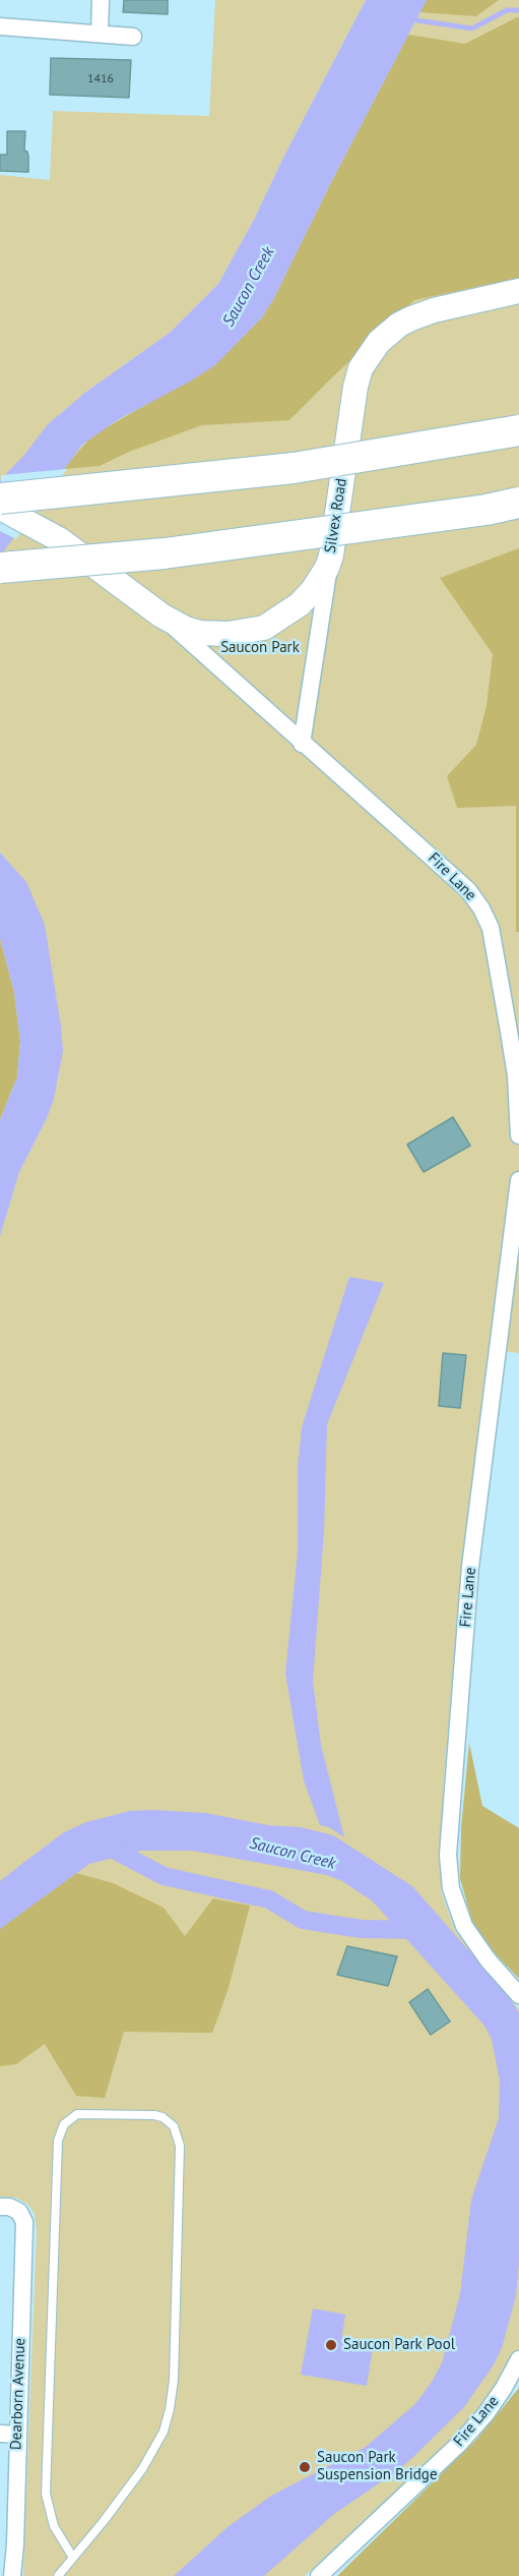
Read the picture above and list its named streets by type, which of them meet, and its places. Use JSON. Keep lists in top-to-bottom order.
{
  "streets": {
    "street": ["Silvex Road", "Fire Lane", "Dearborn Avenue"]
  },
  "crossings": [
    ["Silvex Road", "Fire Lane"]
  ],
  "water": ["Saucon Creek"],
  "parks": ["Saucon Park"],
  "places": ["Saucon Park Pool", "Saucon Park Suspension Bridge"],
  "house_numbers": ["1416"]
}
